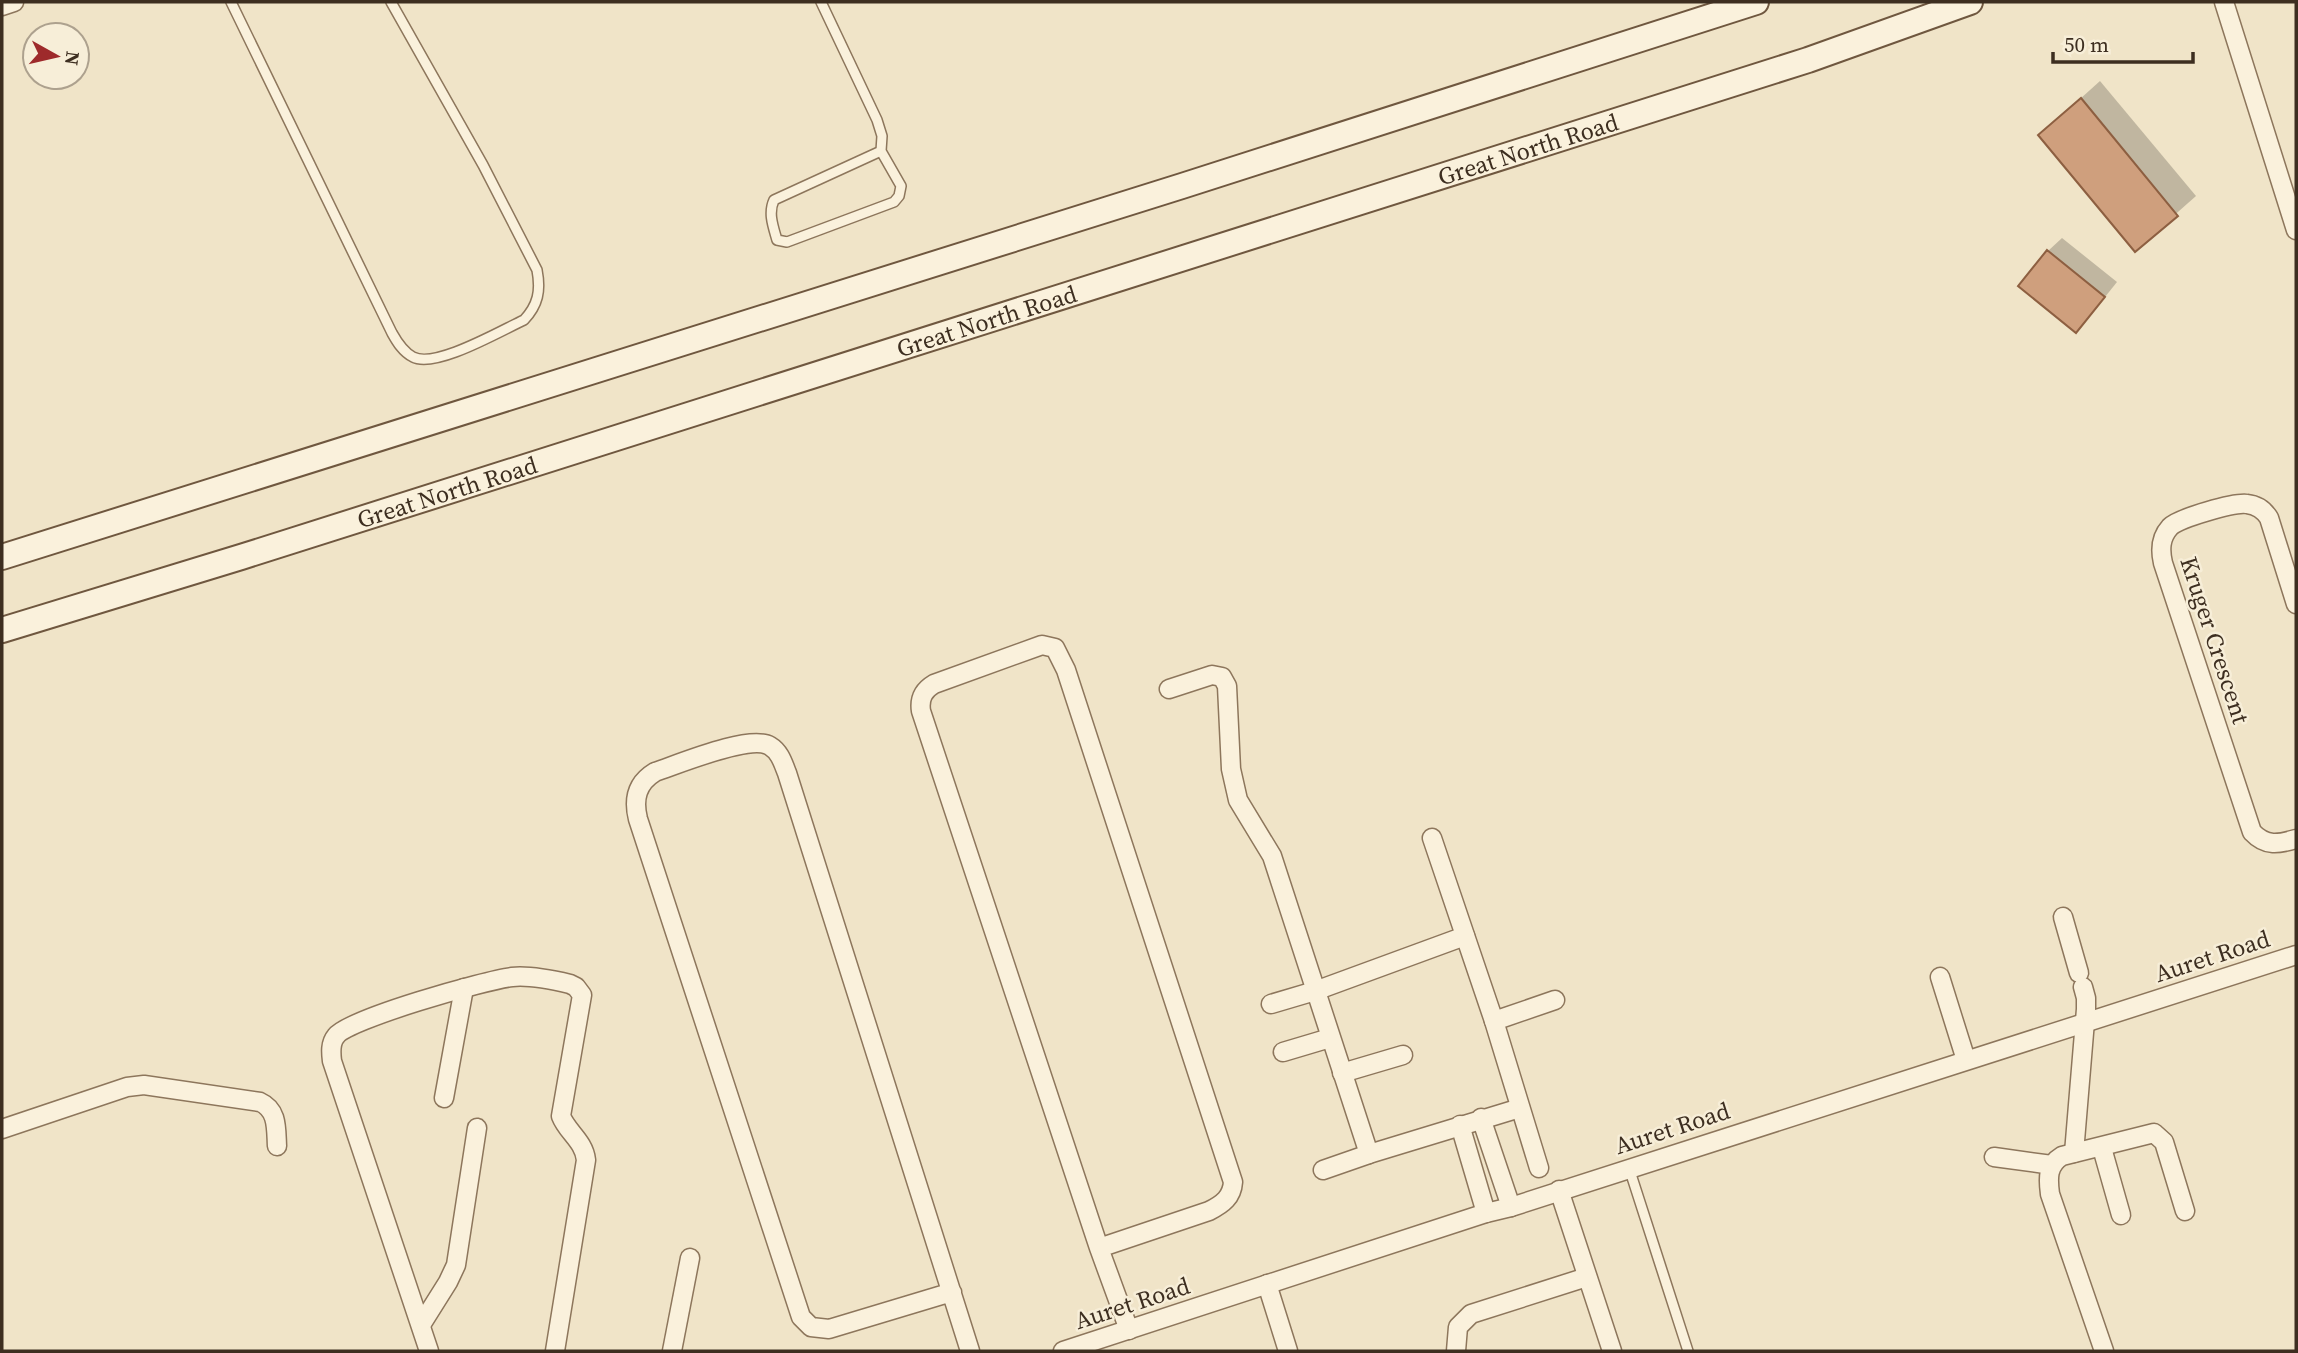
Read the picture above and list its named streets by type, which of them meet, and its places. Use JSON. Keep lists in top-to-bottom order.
{
  "streets": {
    "main road": ["Great North Road"],
    "street": ["Kruger Crescent", "Auret Road"]
  },
  "scale_bar": "50 m",
  "north": "right"
}
